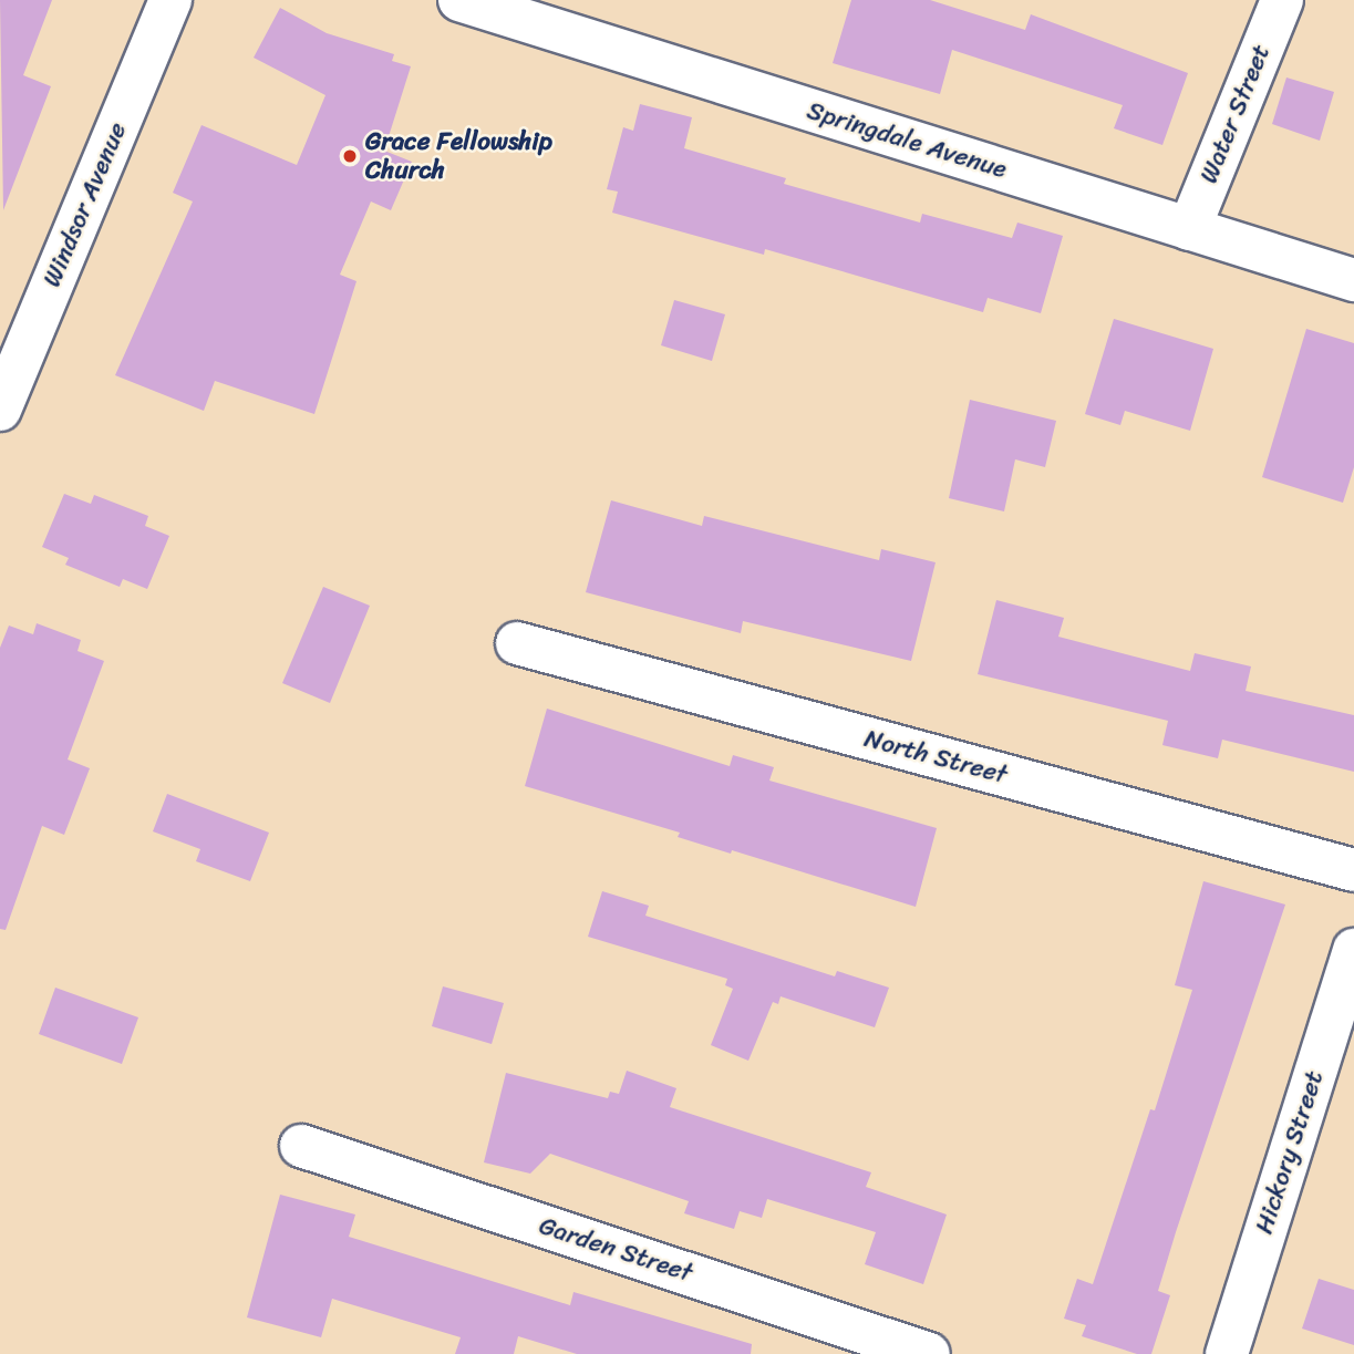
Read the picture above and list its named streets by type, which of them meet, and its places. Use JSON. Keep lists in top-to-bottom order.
{
  "streets": {
    "street": [
      "Water Street",
      "Springdale Avenue",
      "Windsor Avenue",
      "North Street",
      "Hickory Street",
      "Garden Street"
    ]
  },
  "crossings": [
    ["Water Street", "Springdale Avenue"]
  ],
  "places": ["Grace Fellowship Church"]
}
